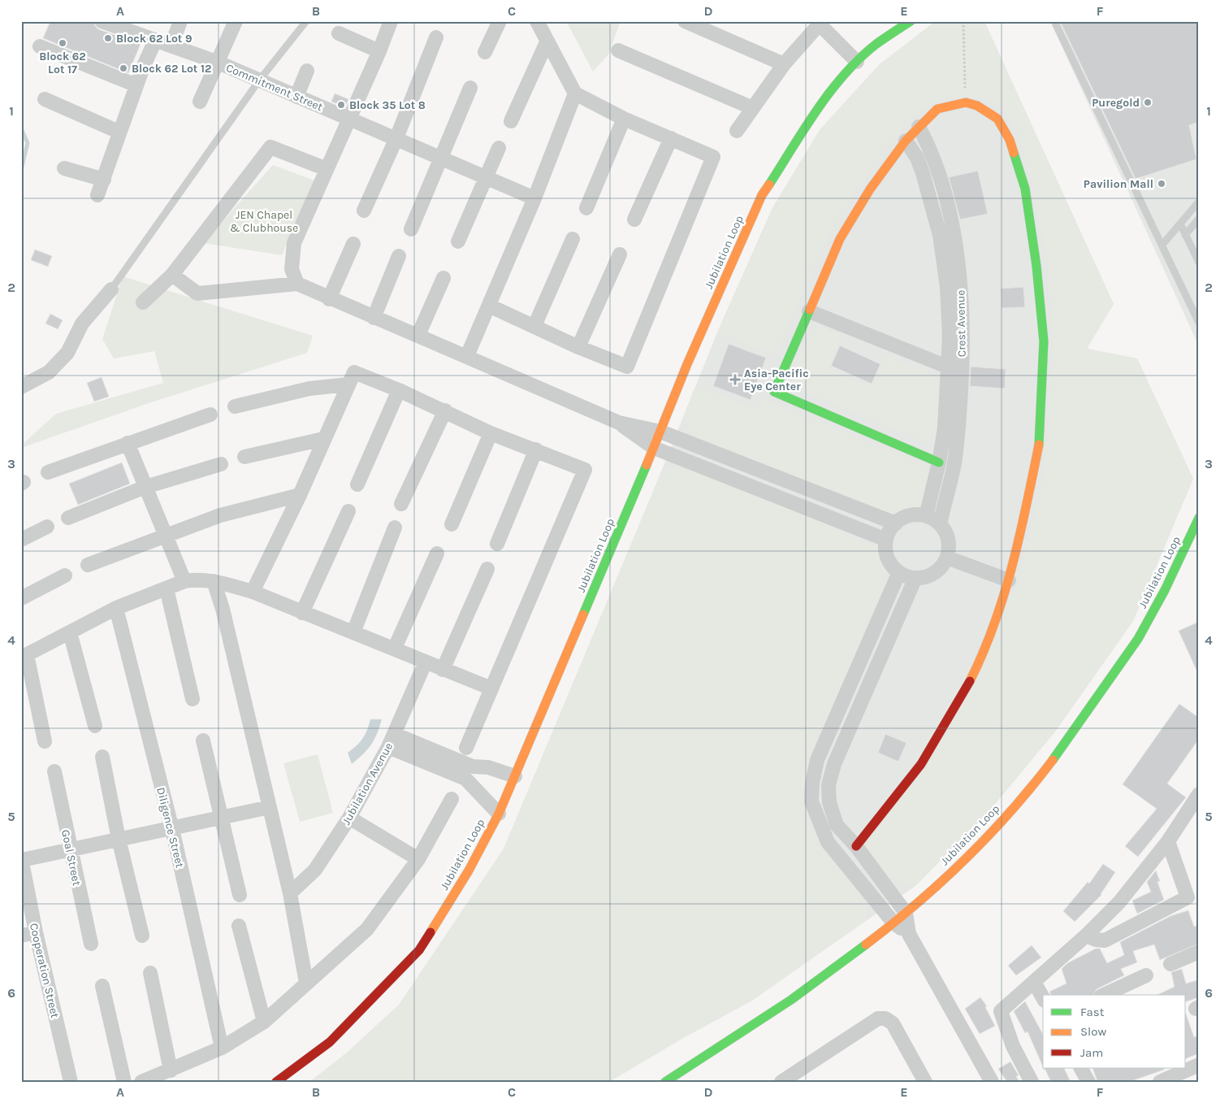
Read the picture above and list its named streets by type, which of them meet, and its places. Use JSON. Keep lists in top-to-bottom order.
{
  "streets": {
    "main road": ["Jubilation Loop"],
    "street": [
      "Commitment Street",
      "Crest Avenue",
      "Jubilation Avenue",
      "Diligence Street",
      "Goal Street",
      "Cooperation Street"
    ]
  },
  "parks": ["JEN Chapel & Clubhouse"],
  "places": {
    "other": [
      "Block 62 Lot 9",
      "Block 62 Lot 17",
      "Block 62 Lot 12",
      "Puregold",
      "Block 35 Lot 8",
      "Pavilion Mall"
    ],
    "health": ["Asia-Pacific Eye Center"]
  },
  "legend": ["Fast", "Slow", "Jam"],
  "grid": {
    "columns": [
      "A",
      "B",
      "C",
      "D",
      "E",
      "F"
    ],
    "rows": [
      "1",
      "2",
      "3",
      "4",
      "5",
      "6"
    ]
  }
}
